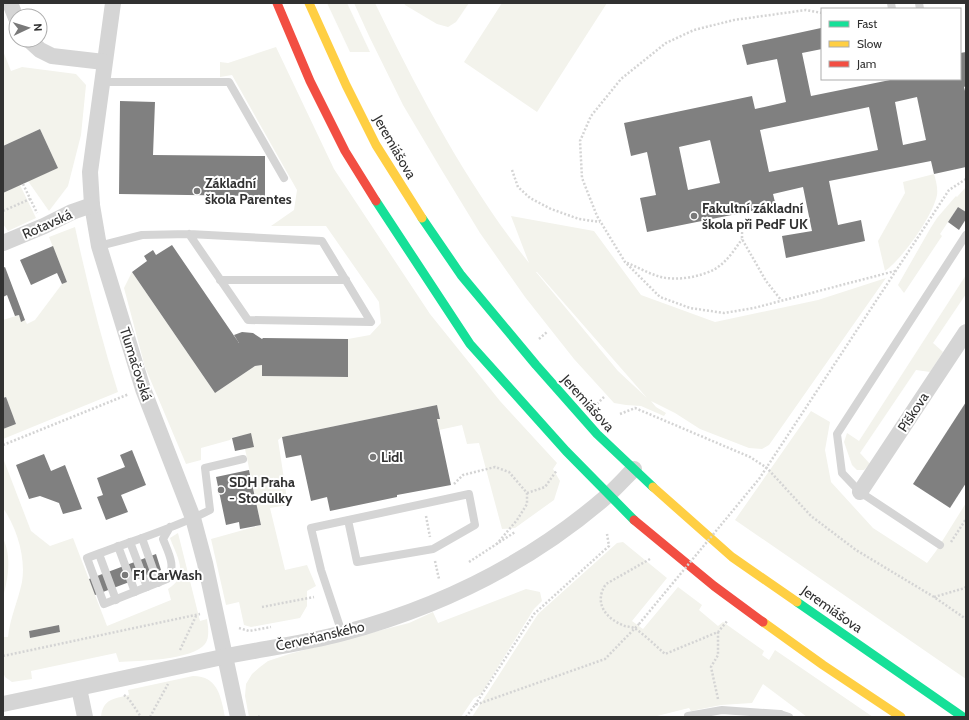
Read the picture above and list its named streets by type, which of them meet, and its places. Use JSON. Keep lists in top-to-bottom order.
{
  "streets": {
    "main road": ["Jeremiášova"],
    "street": [
      "Rotavská",
      "Tlumačovská",
      "Píškova",
      "Červeňanského"
    ]
  },
  "crossings": [
    ["Jeremiášova", "Červeňanského"],
    ["Rotavská", "Tlumačovská"],
    ["Tlumačovská", "Červeňanského"]
  ],
  "places": [
    "Základní škola Parentes",
    "Fakultní základní škola při PedF UK",
    "Lidl",
    "SDH Praha - Stodůlky",
    "F1 CarWash"
  ],
  "legend": ["Fast", "Slow", "Jam"],
  "north": "right"
}
